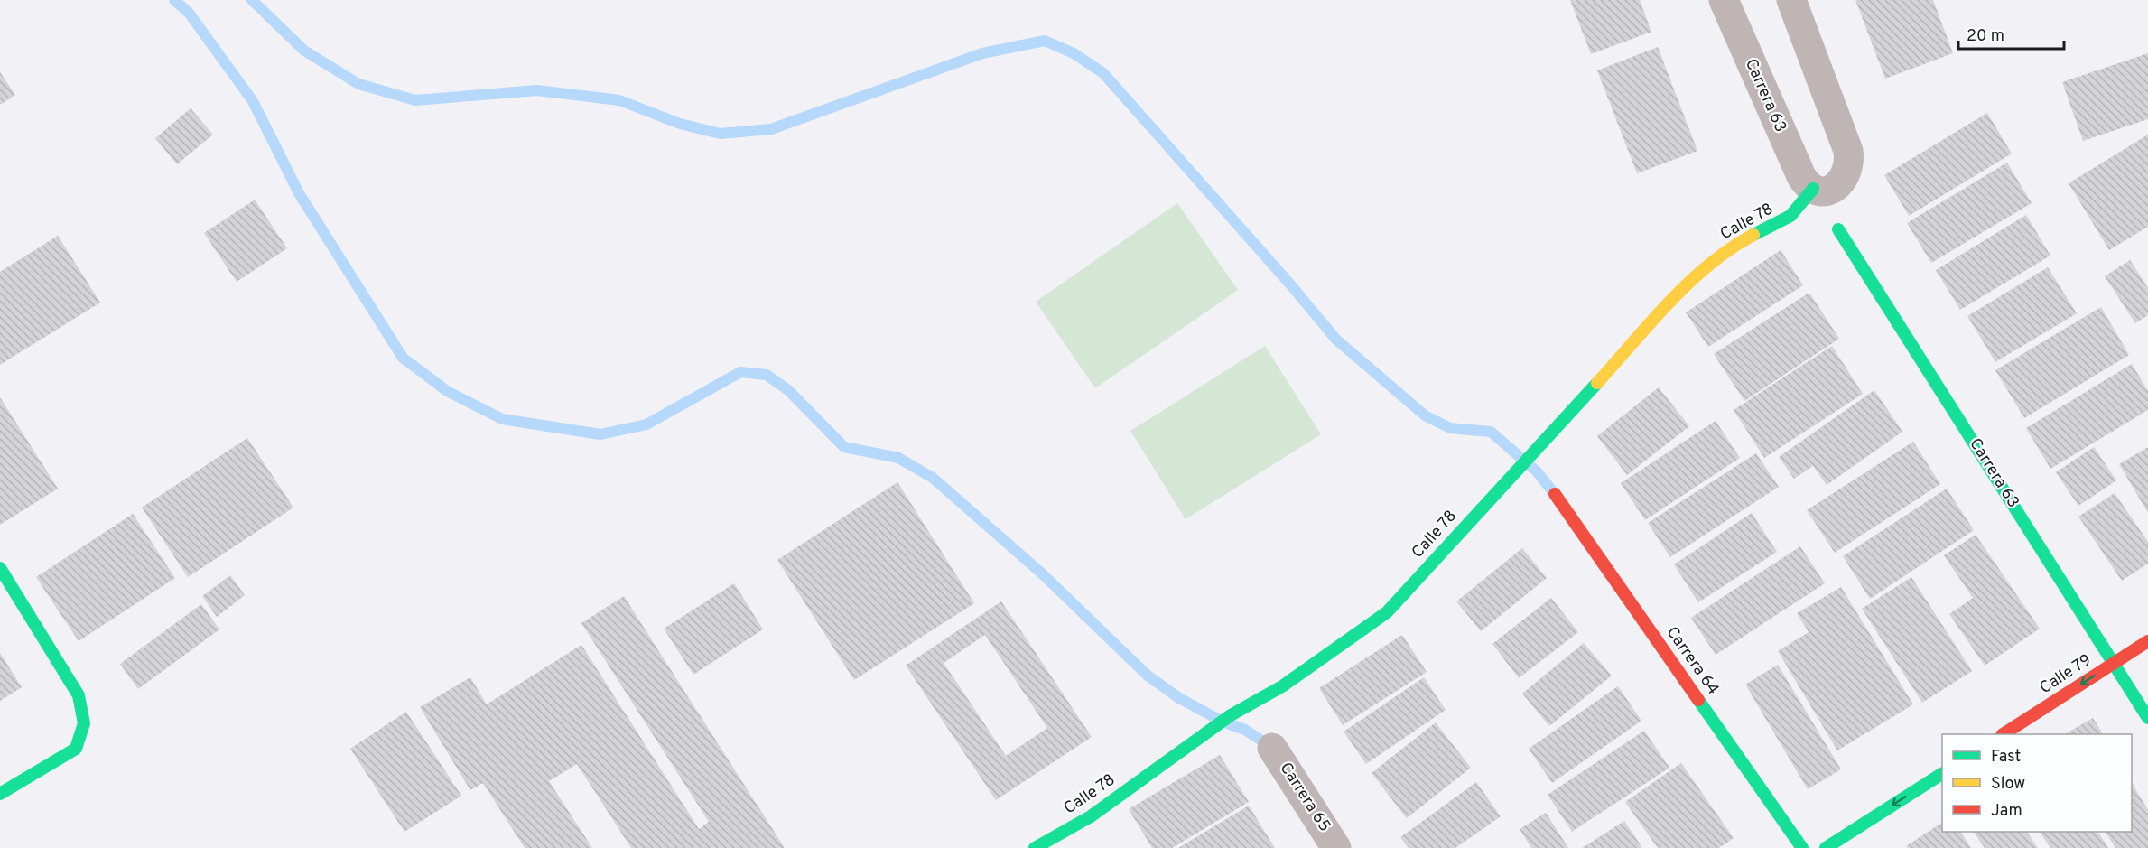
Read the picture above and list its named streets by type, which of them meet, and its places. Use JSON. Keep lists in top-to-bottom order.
{
  "streets": {
    "street": [
      "Carrera 63",
      "Calle 78",
      "Carrera 64",
      "Calle 79",
      "Carrera 65"
    ]
  },
  "crossings": [
    ["Carrera 63", "Calle 78"],
    ["Carrera 63", "Calle 79"]
  ],
  "one_way": ["Calle 79"],
  "legend": ["Fast", "Slow", "Jam"],
  "scale_bar": "20 m"
}
